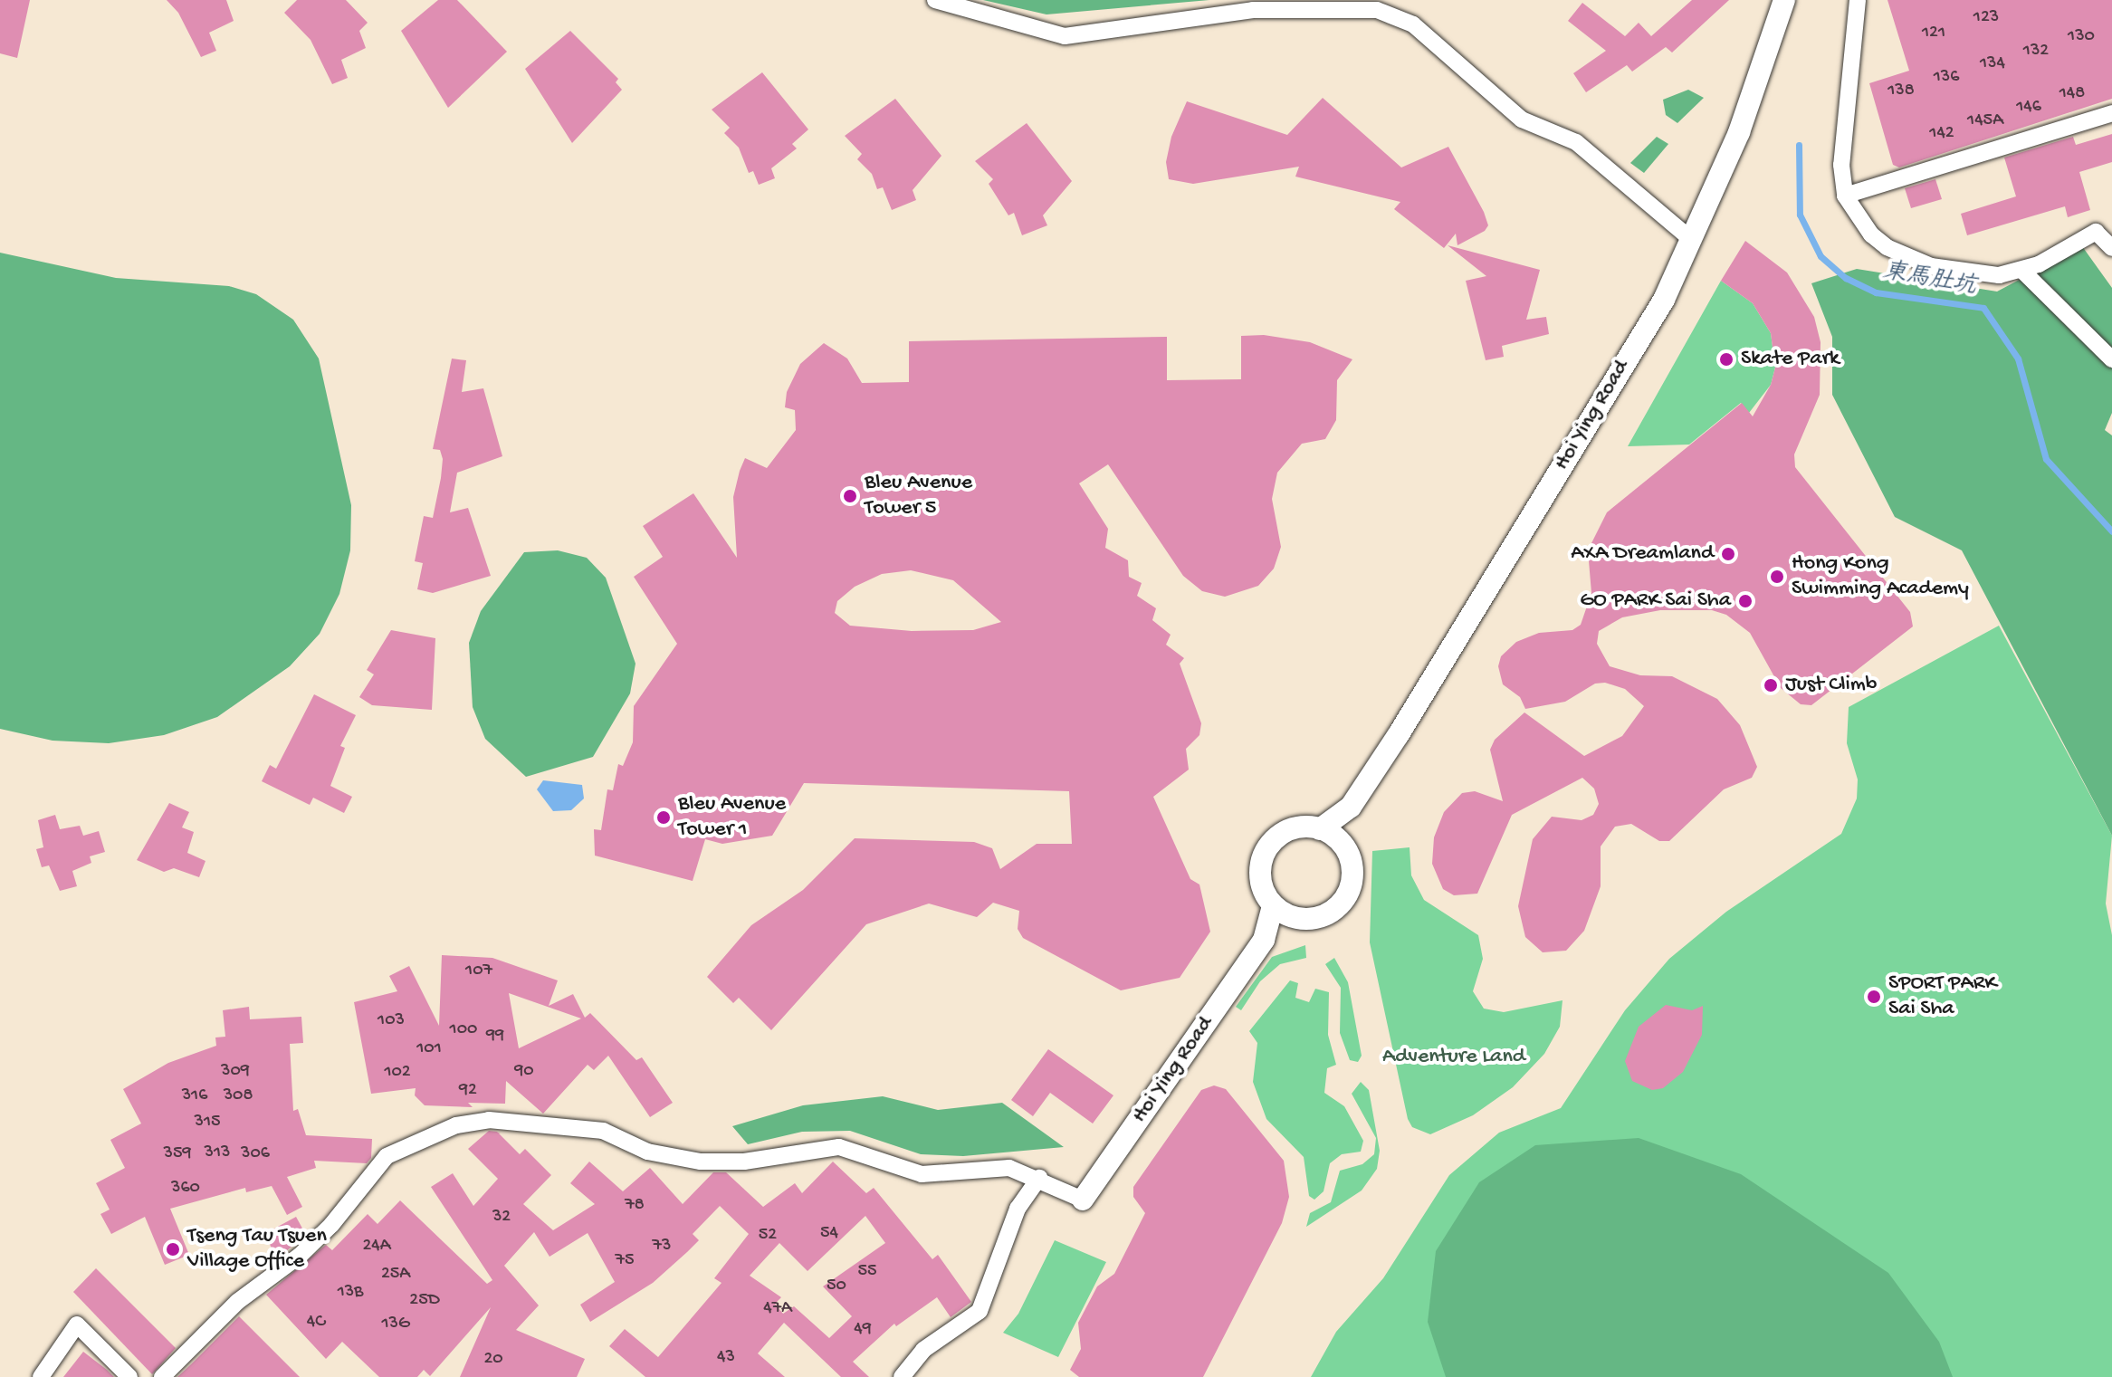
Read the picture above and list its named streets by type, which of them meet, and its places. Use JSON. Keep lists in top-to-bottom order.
{
  "streets": {
    "street": ["Hoi Ying Road"]
  },
  "water": ["東馬肚坑"],
  "parks": ["Adventure Land"],
  "places": [
    "Skate Park",
    "Bleu Avenue Tower 5",
    "AXA Dreamland",
    "Hong Kong Swimming Academy",
    "GO PARK Sai Sha",
    "Just Climb",
    "Bleu Avenue Tower 1",
    "SPORT PARK Sai Sha",
    "Tseng Tau Tsuen Village Office"
  ],
  "house_numbers": [
    "123",
    "121",
    "130",
    "132",
    "134",
    "136",
    "138",
    "148",
    "146",
    "145A",
    "142",
    "107",
    "103",
    "100",
    "99",
    "101",
    "309",
    "90",
    "102",
    "92",
    "316",
    "308",
    "315",
    "313",
    "359",
    "306",
    "360",
    "78",
    "32",
    "54",
    "52",
    "24A",
    "73",
    "75",
    "55",
    "25A",
    "50",
    "13B",
    "25D",
    "47A",
    "4C",
    "13G",
    "49",
    "43",
    "20"
  ]
}
